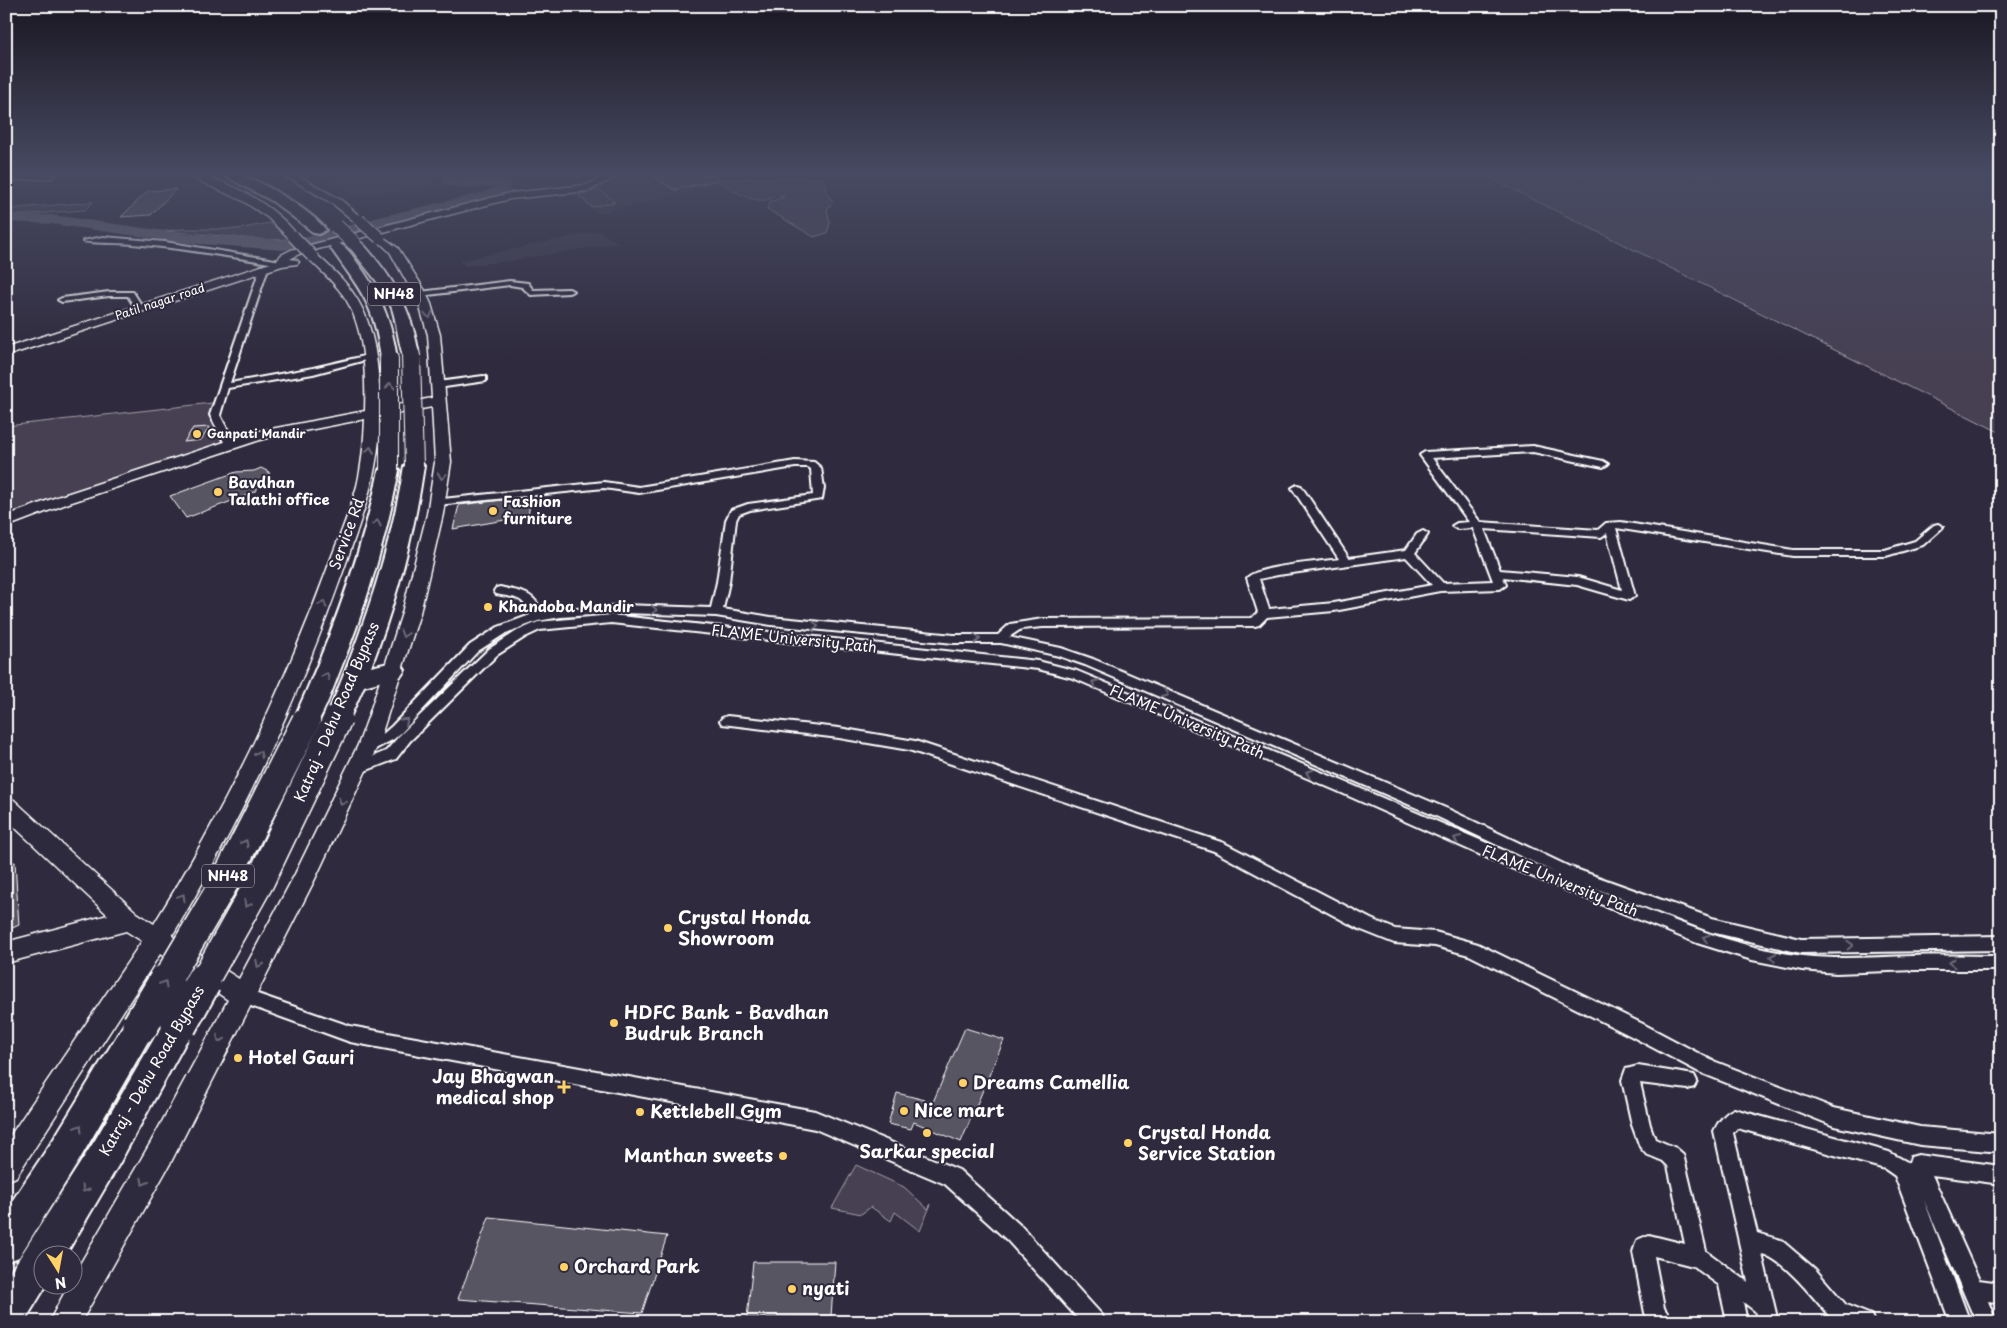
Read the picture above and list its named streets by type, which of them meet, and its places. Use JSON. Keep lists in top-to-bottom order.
{
  "streets": {
    "highway": ["NH48", "Katraj - Dehu Road Bypass"],
    "street": ["Patil nagar road", "Service Rd", "FLAME University Path"]
  },
  "crossings": [
    ["Patil nagar road", "Service Rd"]
  ],
  "places": {
    "other": [
      "Ganpati Mandir",
      "Bavdhan Talathi office",
      "Fashion furniture",
      "Khandoba Mandir",
      "Crystal Honda Showroom",
      "HDFC Bank - Bavdhan Budruk Branch",
      "Hotel Gauri",
      "Dreams Camellia",
      "Nice mart",
      "Kettlebell Gym",
      "Sarkar special",
      "Crystal Honda Service Station",
      "Manthan sweets",
      "Orchard Park",
      "nyati"
    ],
    "health": ["Jay Bhagwan medical shop"]
  },
  "north": "bottom"
}
